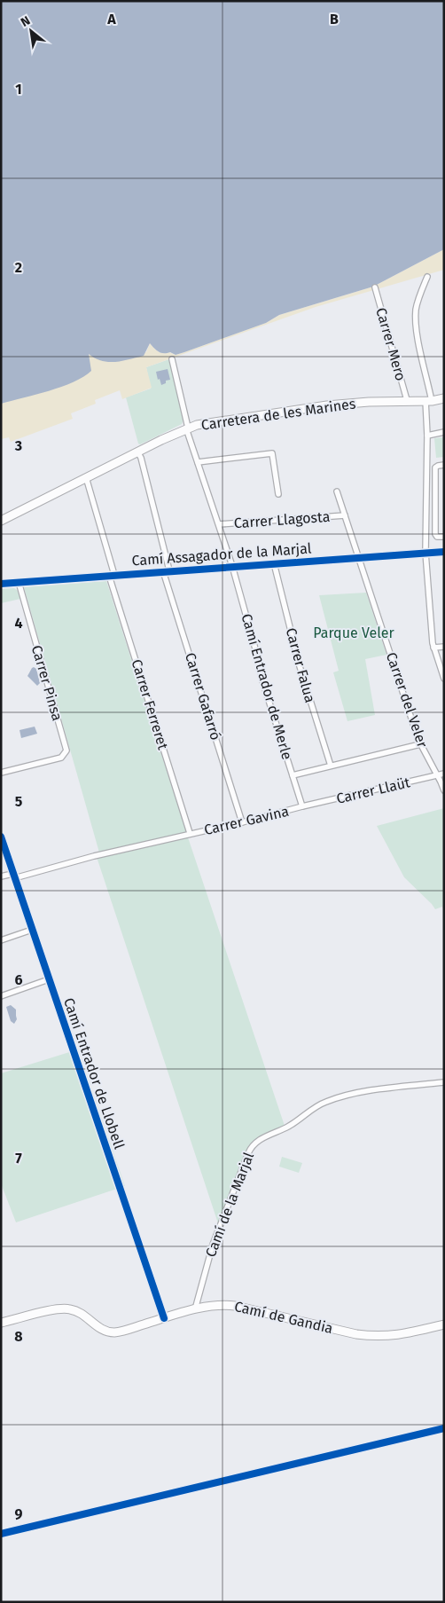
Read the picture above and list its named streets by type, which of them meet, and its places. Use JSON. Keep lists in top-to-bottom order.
{
  "streets": {
    "main road": ["Carretera de les Marines", "Camí de Gandia"],
    "street": [
      "Carrer Mero",
      "Carrer Llagosta",
      "Camí Assagador de la Marjal",
      "Carrer Falua",
      "Carrer Pinsa",
      "Camí Entrador de Merle",
      "Carrer Gafarró",
      "Carrer del Veler",
      "Carrer Ferreret",
      "Carrer Llaüt",
      "Carrer Gavina",
      "Camí Entrador de Llobell",
      "Camí de la Marjal"
    ]
  },
  "crossings": [
    ["Carrer Mero", "Carretera de les Marines"],
    ["Carretera de les Marines", "Camí Entrador de Merle"],
    ["Carretera de les Marines", "Carrer Gafarró"],
    ["Carretera de les Marines", "Carrer Ferreret"],
    ["Carrer Llagosta", "Camí Assagador de la Marjal"],
    ["Carrer Llagosta", "Camí Entrador de Merle"],
    ["Carrer Llagosta", "Carrer del Veler"],
    ["Camí Assagador de la Marjal", "Carrer Falua"],
    ["Camí Assagador de la Marjal", "Carrer Pinsa"],
    ["Camí Assagador de la Marjal", "Camí Entrador de Merle"],
    ["Camí Assagador de la Marjal", "Carrer Gafarró"],
    ["Camí Assagador de la Marjal", "Carrer del Veler"],
    ["Camí Assagador de la Marjal", "Carrer Ferreret"],
    ["Camí Entrador de Merle", "Carrer Llaüt"],
    ["Camí Entrador de Merle", "Carrer Gavina"],
    ["Carrer Gafarró", "Carrer Gavina"],
    ["Carrer del Veler", "Carrer Llaüt"],
    ["Carrer Ferreret", "Carrer Gavina"],
    ["Carrer Llaüt", "Carrer Gavina"],
    ["Carrer Gavina", "Camí Entrador de Llobell"],
    ["Camí Entrador de Llobell", "Camí de Gandia"],
    ["Camí de la Marjal", "Camí de Gandia"]
  ],
  "parks": ["Parque Veler"],
  "north": "top left",
  "grid": {
    "columns": ["A", "B"],
    "rows": [
      "1",
      "2",
      "3",
      "4",
      "5",
      "6",
      "7",
      "8",
      "9"
    ]
  }
}
